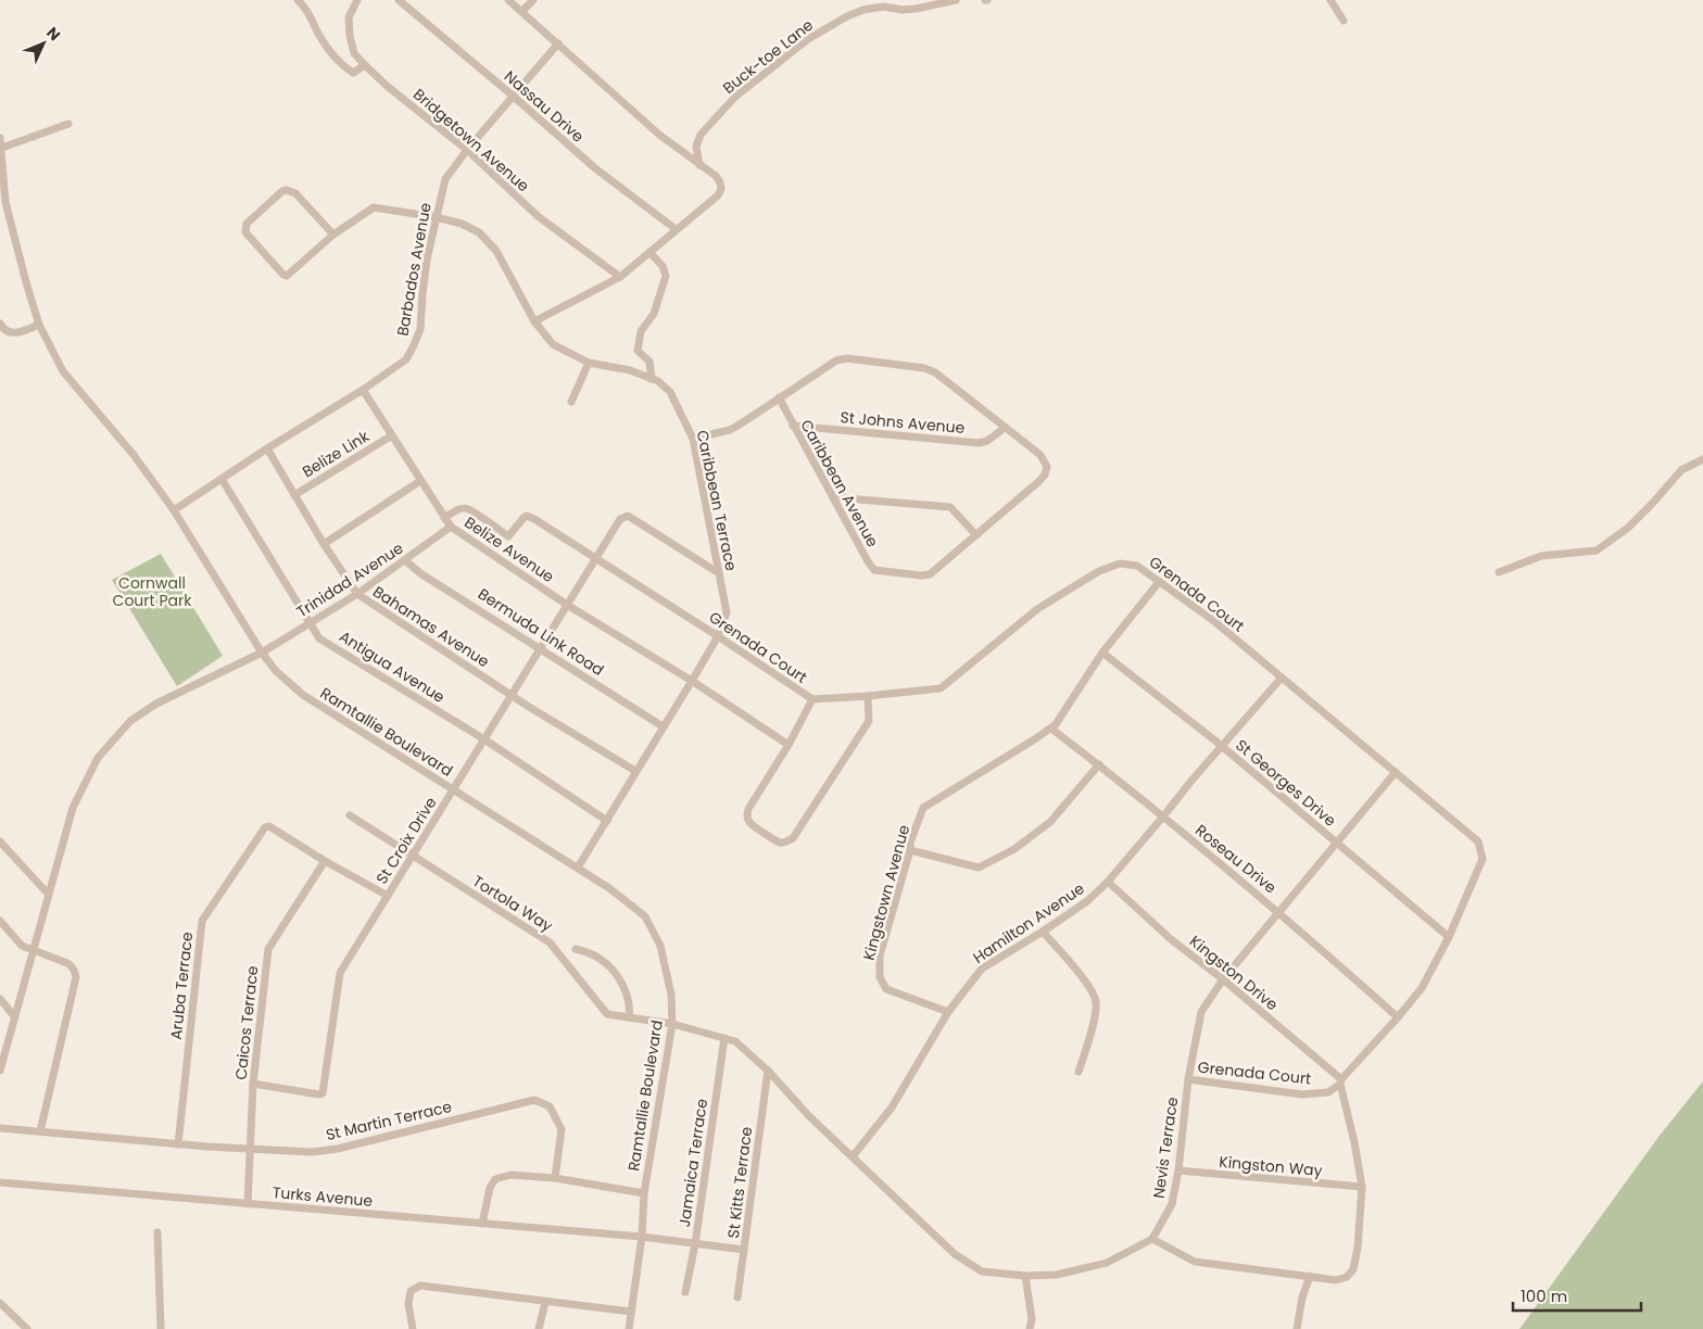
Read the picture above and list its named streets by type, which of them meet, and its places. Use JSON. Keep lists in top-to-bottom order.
{
  "streets": {
    "street": [
      "Buck-toe Lane",
      "Nassau Drive",
      "Bridgetown Avenue",
      "Barbados Avenue",
      "St Johns Avenue",
      "Belize Link",
      "Caribbean Avenue",
      "Caribbean Terrace",
      "Belize Avenue",
      "Trinidad Avenue",
      "Grenada Court",
      "Bahamas Avenue",
      "Bermuda Link Road",
      "Antigua Avenue",
      "Ramtallie Boulevard",
      "St Georges Drive",
      "St Croix Drive",
      "Roseau Drive",
      "Kingstown Avenue",
      "Tortola Way",
      "Hamilton Avenue",
      "Kingston Drive",
      "Aruba Terrace",
      "Caicos Terrace",
      "St Martin Terrace",
      "Nevis Terrace",
      "Jamaica Terrace",
      "Kingston Way",
      "St Kitts Terrace",
      "Turks Avenue"
    ]
  },
  "crossings": [
    ["Nassau Drive", "Barbados Avenue"],
    ["Bridgetown Avenue", "Barbados Avenue"],
    ["Barbados Avenue", "Caribbean Terrace"],
    ["Barbados Avenue", "Belize Avenue"],
    ["Barbados Avenue", "Bahamas Avenue"],
    ["Barbados Avenue", "Antigua Avenue"],
    ["Barbados Avenue", "Ramtallie Boulevard"],
    ["St Johns Avenue", "Caribbean Avenue"],
    ["Belize Link", "Belize Avenue"],
    ["Belize Link", "Bahamas Avenue"],
    ["Caribbean Avenue", "Caribbean Terrace"],
    ["Caribbean Terrace", "Belize Avenue"],
    ["Caribbean Terrace", "Grenada Court"],
    ["Caribbean Terrace", "Bahamas Avenue"],
    ["Caribbean Terrace", "Bermuda Link Road"],
    ["Caribbean Terrace", "Antigua Avenue"],
    ["Caribbean Terrace", "Ramtallie Boulevard"],
    ["Caribbean Terrace", "St Croix Drive"],
    ["Belize Avenue", "Trinidad Avenue"],
    ["Belize Avenue", "Grenada Court"],
    ["Belize Avenue", "St Croix Drive"],
    ["Trinidad Avenue", "Bahamas Avenue"],
    ["Trinidad Avenue", "Bermuda Link Road"],
    ["Trinidad Avenue", "Antigua Avenue"],
    ["Trinidad Avenue", "Ramtallie Boulevard"],
    ["Grenada Court", "St Georges Drive"],
    ["Grenada Court", "St Croix Drive"],
    ["Grenada Court", "Roseau Drive"],
    ["Grenada Court", "Kingstown Avenue"],
    ["Grenada Court", "Hamilton Avenue"],
    ["Grenada Court", "Kingston Drive"],
    ["Grenada Court", "Nevis Terrace"],
    ["Bahamas Avenue", "St Croix Drive"],
    ["Bermuda Link Road", "St Croix Drive"],
    ["Antigua Avenue", "St Croix Drive"],
    ["Ramtallie Boulevard", "St Croix Drive"],
    ["Ramtallie Boulevard", "Tortola Way"],
    ["Ramtallie Boulevard", "Turks Avenue"],
    ["St Georges Drive", "Kingstown Avenue"],
    ["St Georges Drive", "Hamilton Avenue"],
    ["St Georges Drive", "Nevis Terrace"],
    ["St Croix Drive", "Tortola Way"],
    ["St Croix Drive", "Aruba Terrace"],
    ["St Croix Drive", "Caicos Terrace"],
    ["Roseau Drive", "Kingstown Avenue"],
    ["Roseau Drive", "Hamilton Avenue"],
    ["Roseau Drive", "Nevis Terrace"],
    ["Kingstown Avenue", "Hamilton Avenue"],
    ["Hamilton Avenue", "Kingston Drive"],
    ["Kingston Drive", "Nevis Terrace"],
    ["Aruba Terrace", "Caicos Terrace"],
    ["Aruba Terrace", "St Martin Terrace"],
    ["Caicos Terrace", "St Martin Terrace"],
    ["Caicos Terrace", "Turks Avenue"],
    ["Nevis Terrace", "Kingston Way"],
    ["Jamaica Terrace", "Turks Avenue"],
    ["St Kitts Terrace", "Turks Avenue"]
  ],
  "parks": ["Cornwall Court Park"],
  "scale_bar": "100 m",
  "north": "top right"
}
